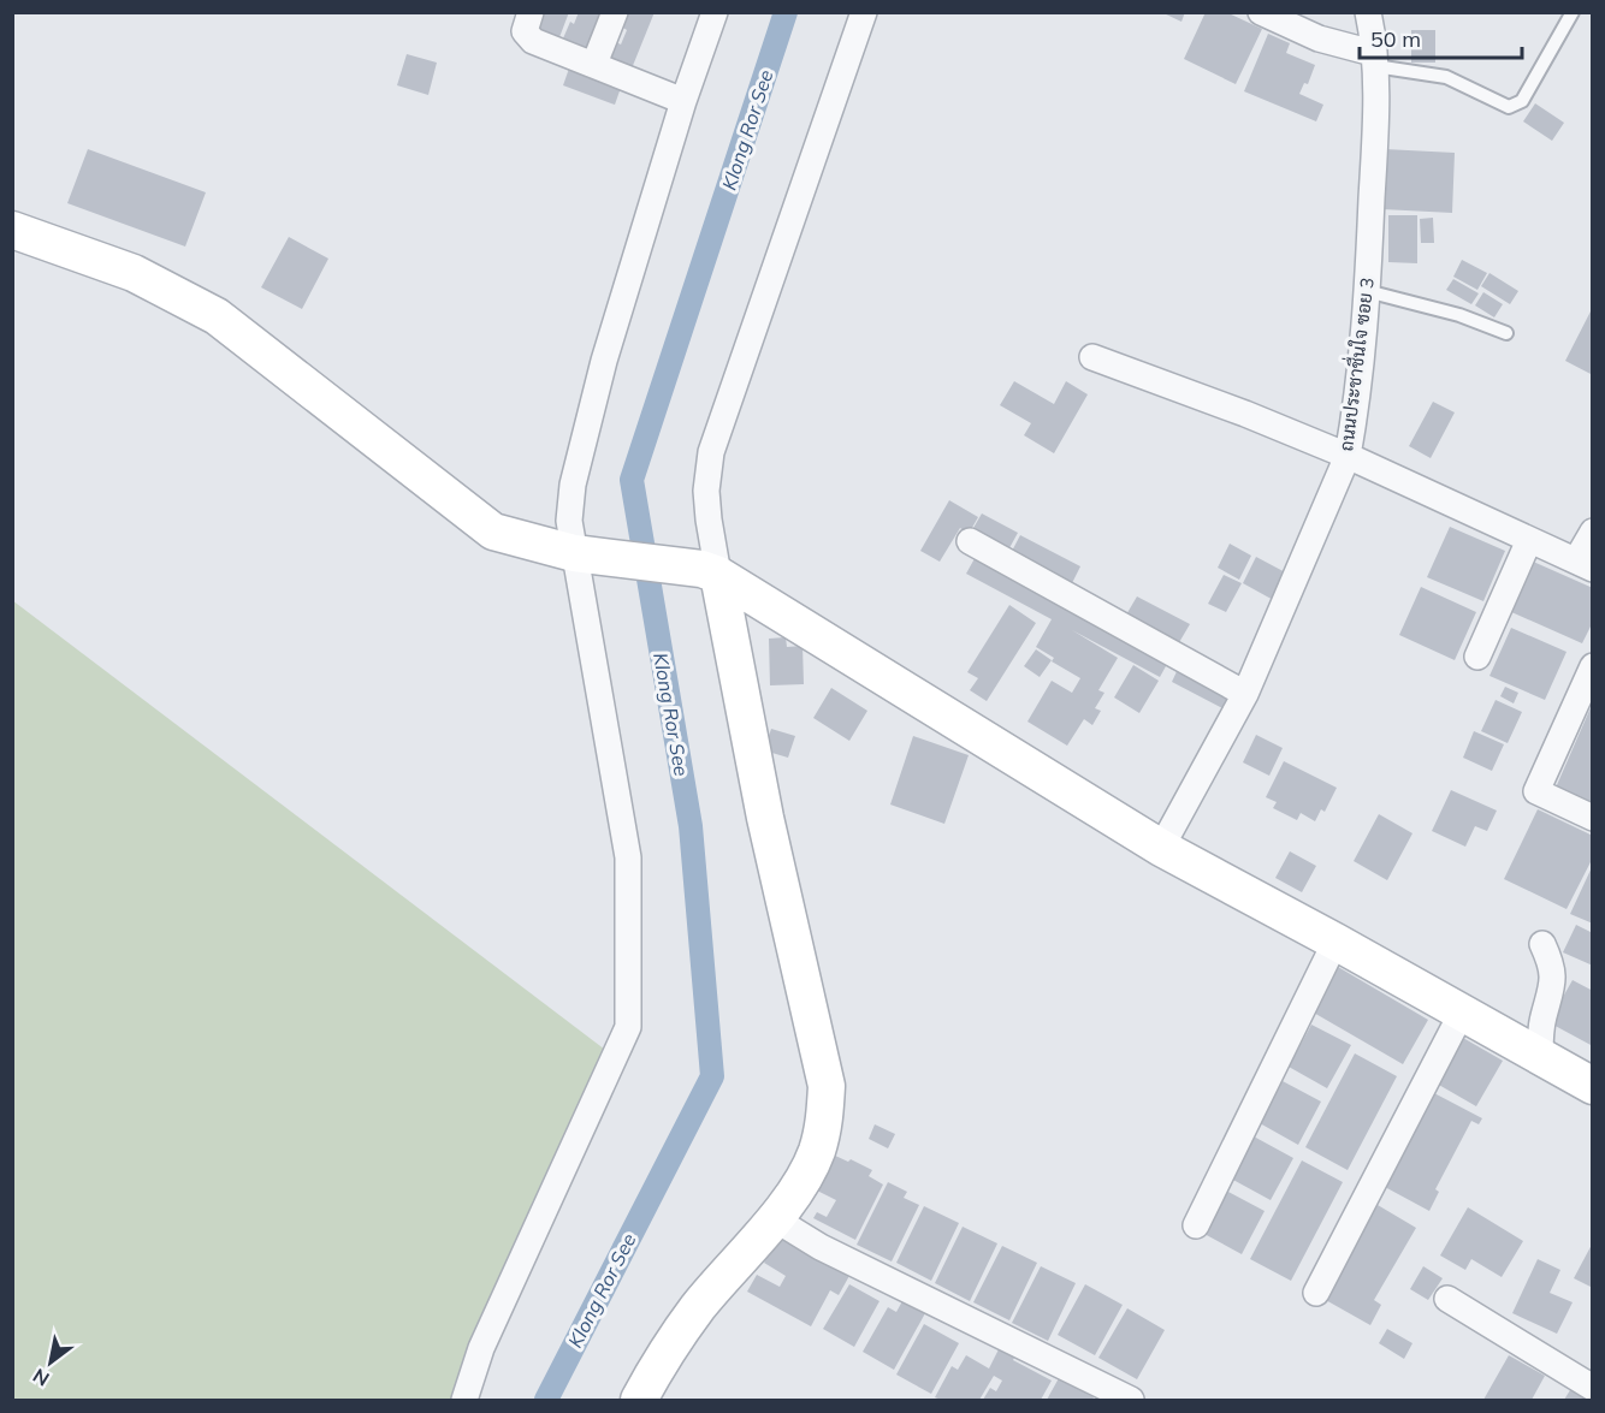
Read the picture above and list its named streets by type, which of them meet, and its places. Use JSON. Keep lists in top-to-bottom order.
{
  "streets": {
    "street": ["ถนนประชาชื่นใจ ซอย 3"]
  },
  "water": ["Klong Ror See"],
  "scale_bar": "50 m",
  "north": "bottom left"
}
